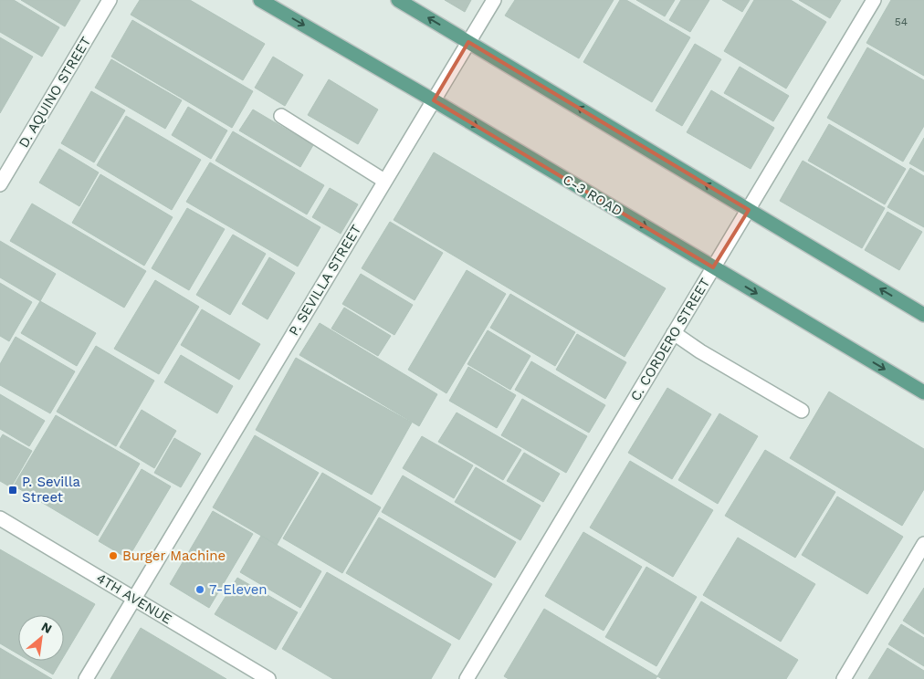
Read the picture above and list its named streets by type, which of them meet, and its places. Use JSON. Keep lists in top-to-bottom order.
{
  "streets": {
    "main road": ["C-3 ROAD"],
    "street": [
      "D. AQUINO STREET",
      "P. SEVILLA STREET",
      "C. CORDERO STREET",
      "4TH AVENUE"
    ]
  },
  "crossings": [
    ["C-3 ROAD", "P. SEVILLA STREET"],
    ["C-3 ROAD", "C. CORDERO STREET"],
    ["P. SEVILLA STREET", "4TH AVENUE"]
  ],
  "places": {
    "transit": ["P. Sevilla Street"],
    "other": ["Burger Machine", "7-Eleven"]
  },
  "house_numbers": ["54"],
  "north": "top right"
}
